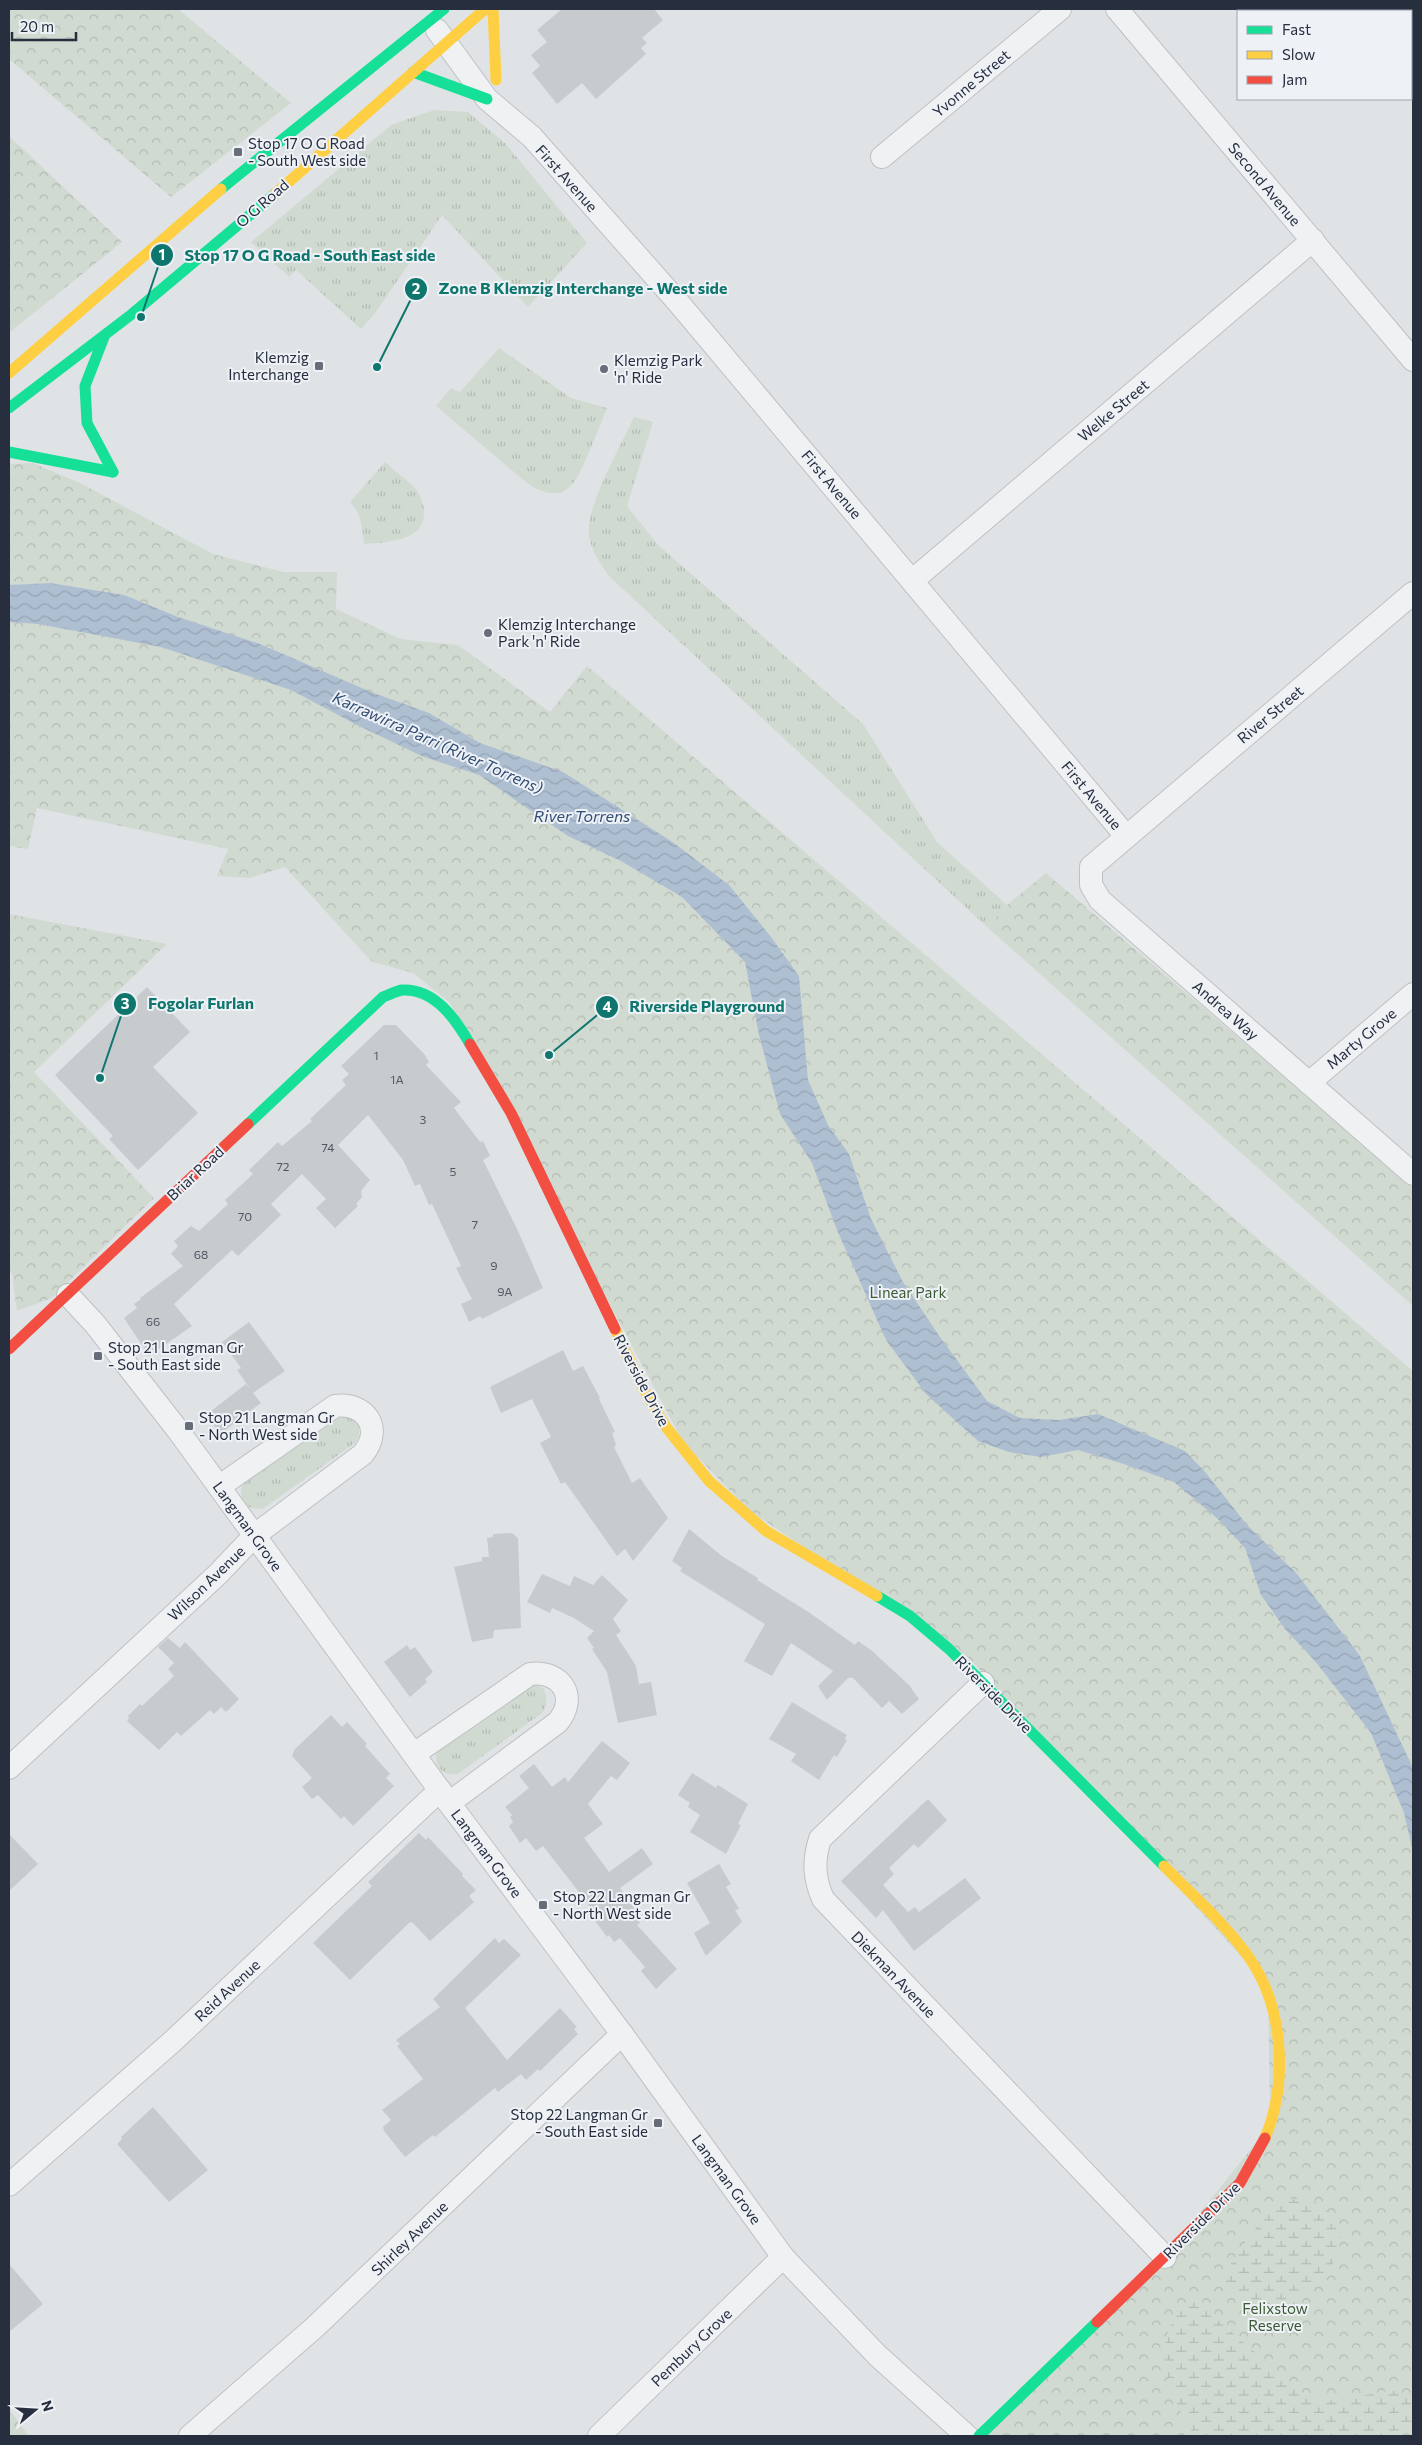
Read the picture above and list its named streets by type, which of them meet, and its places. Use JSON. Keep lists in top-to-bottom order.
{
  "streets": {
    "street": [
      "Yvonne Street",
      "First Avenue",
      "Second Avenue",
      "O G Road",
      "Welke Street",
      "River Street",
      "Andrea Way",
      "Marty Grove",
      "Briar Road",
      "Riverside Drive",
      "Langman Grove",
      "Wilson Avenue",
      "Diekman Avenue",
      "Reid Avenue",
      "Shirley Avenue",
      "Pembury Grove"
    ]
  },
  "crossings": [
    ["First Avenue", "O G Road"],
    ["First Avenue", "Welke Street"],
    ["First Avenue", "River Street"],
    ["First Avenue", "Andrea Way"],
    ["Second Avenue", "Welke Street"],
    ["River Street", "Andrea Way"],
    ["Andrea Way", "Marty Grove"],
    ["Briar Road", "Riverside Drive"],
    ["Briar Road", "Langman Grove"],
    ["Riverside Drive", "Diekman Avenue"],
    ["Langman Grove", "Wilson Avenue"],
    ["Langman Grove", "Reid Avenue"],
    ["Langman Grove", "Shirley Avenue"],
    ["Langman Grove", "Pembury Grove"]
  ],
  "water": ["Karrawirra Parri (River Torrens)", "River Torrens"],
  "parks": ["Linear Park", "Felixstow Reserve"],
  "places": {
    "transit": [
      "Stop 17 O G Road - South West side",
      "Klemzig Interchange",
      "Stop 21 Langman Gr - South East side",
      "Stop 21 Langman Gr - North West side",
      "Stop 22 Langman Gr - North West side",
      "Stop 22 Langman Gr - South East side"
    ],
    "other": [
      "Stop 17 O G Road - South East side",
      "Zone B Klemzig Interchange - West side",
      "Klemzig Park 'n' Ride",
      "Klemzig Interchange Park 'n' Ride",
      "Riverside Playground",
      "Fogolar Furlan"
    ]
  },
  "house_numbers": [
    "1",
    "1A",
    "3",
    "74",
    "72",
    "5",
    "70",
    "7",
    "68",
    "9",
    "9A",
    "66"
  ],
  "legend": ["Fast", "Slow", "Jam"],
  "scale_bar": "20 m",
  "north": "right"
}
